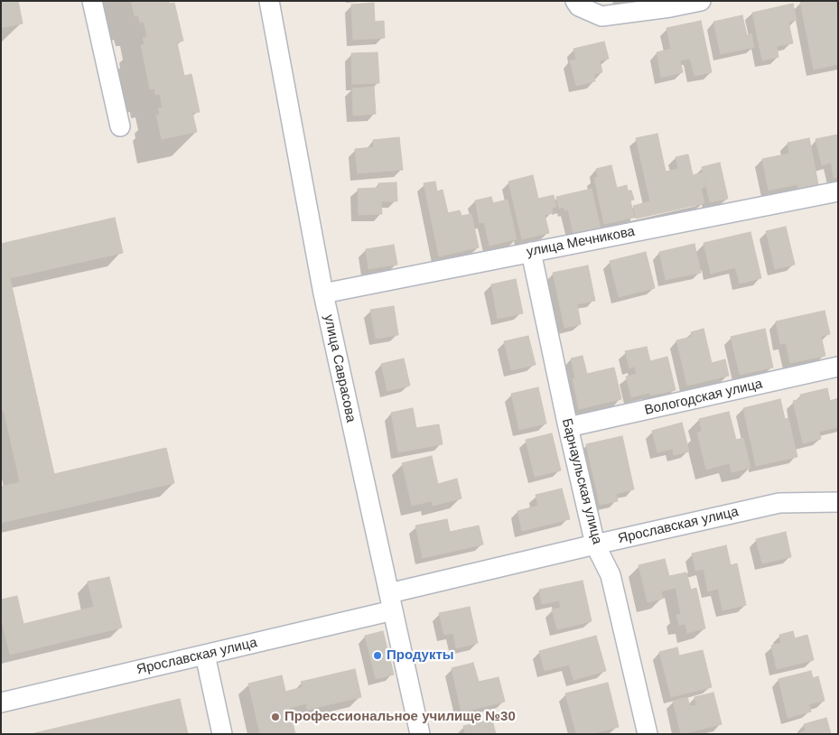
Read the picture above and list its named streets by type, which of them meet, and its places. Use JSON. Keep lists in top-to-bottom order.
{
  "streets": {
    "street": [
      "улица Мечникова",
      "улица Саврасова",
      "Вологодская улица",
      "Барнаульская улица",
      "Ярославская улица"
    ]
  },
  "crossings": [
    ["улица Мечникова", "улица Саврасова"],
    ["улица Мечникова", "Барнаульская улица"],
    ["улица Саврасова", "Ярославская улица"],
    ["Вологодская улица", "Барнаульская улица"],
    ["Барнаульская улица", "Ярославская улица"]
  ],
  "places": ["Продукты", "Профессиональное училище №30"]
}
